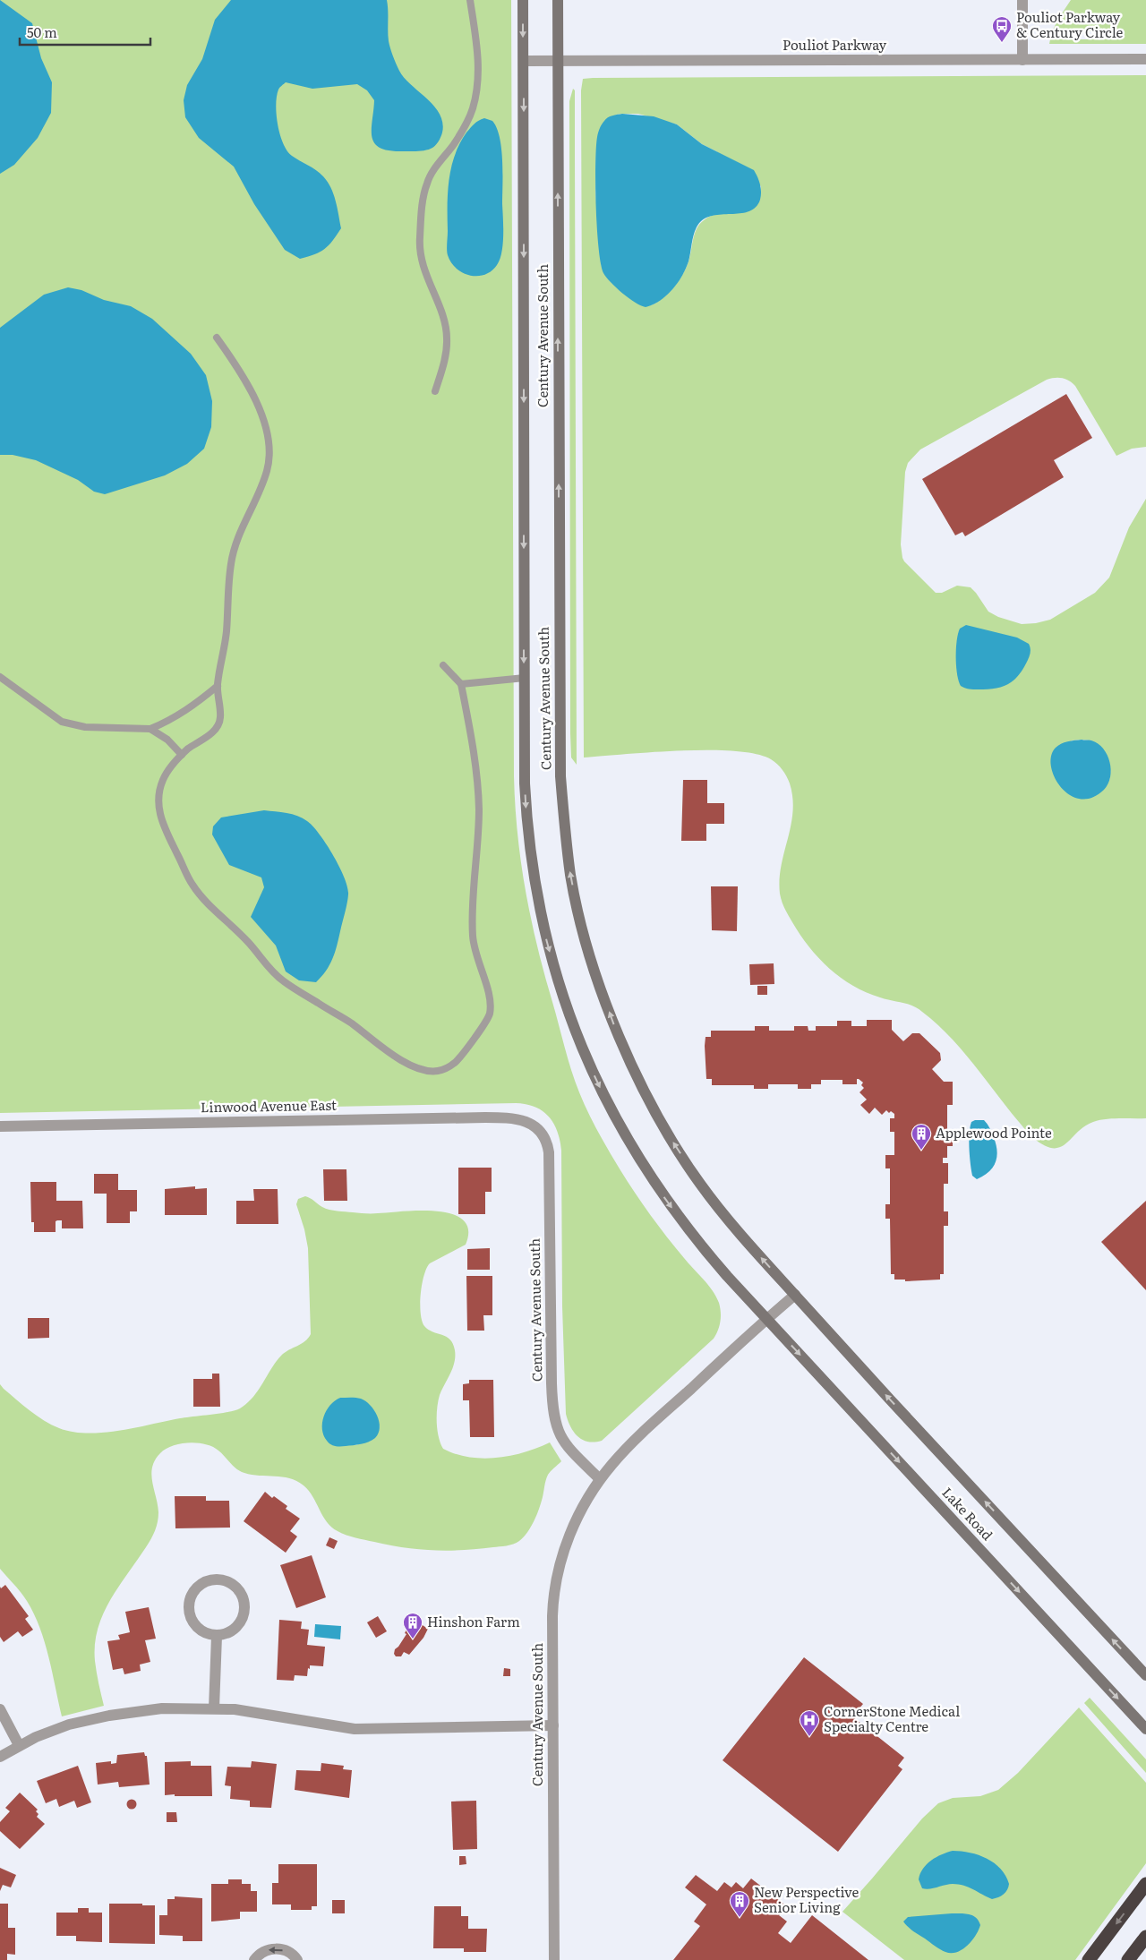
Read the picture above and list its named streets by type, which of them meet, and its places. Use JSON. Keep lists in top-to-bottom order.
{
  "streets": {
    "main road": ["Century Avenue South", "Lake Road"],
    "street": ["Pouliot Parkway", "Linwood Avenue East"]
  },
  "crossings": [
    ["Pouliot Parkway", "Century Avenue South"],
    ["Century Avenue South", "Linwood Avenue East"],
    ["Century Avenue South", "Lake Road"]
  ],
  "places": {
    "bus stop": ["Pouliot Parkway & Century Circle"],
    "building": ["Applewood Pointe", "Hinshon Farm", "New Perspective Senior Living"],
    "hospital": ["CornerStone Medical Specialty Centre"]
  },
  "scale_bar": "50 m"
}
